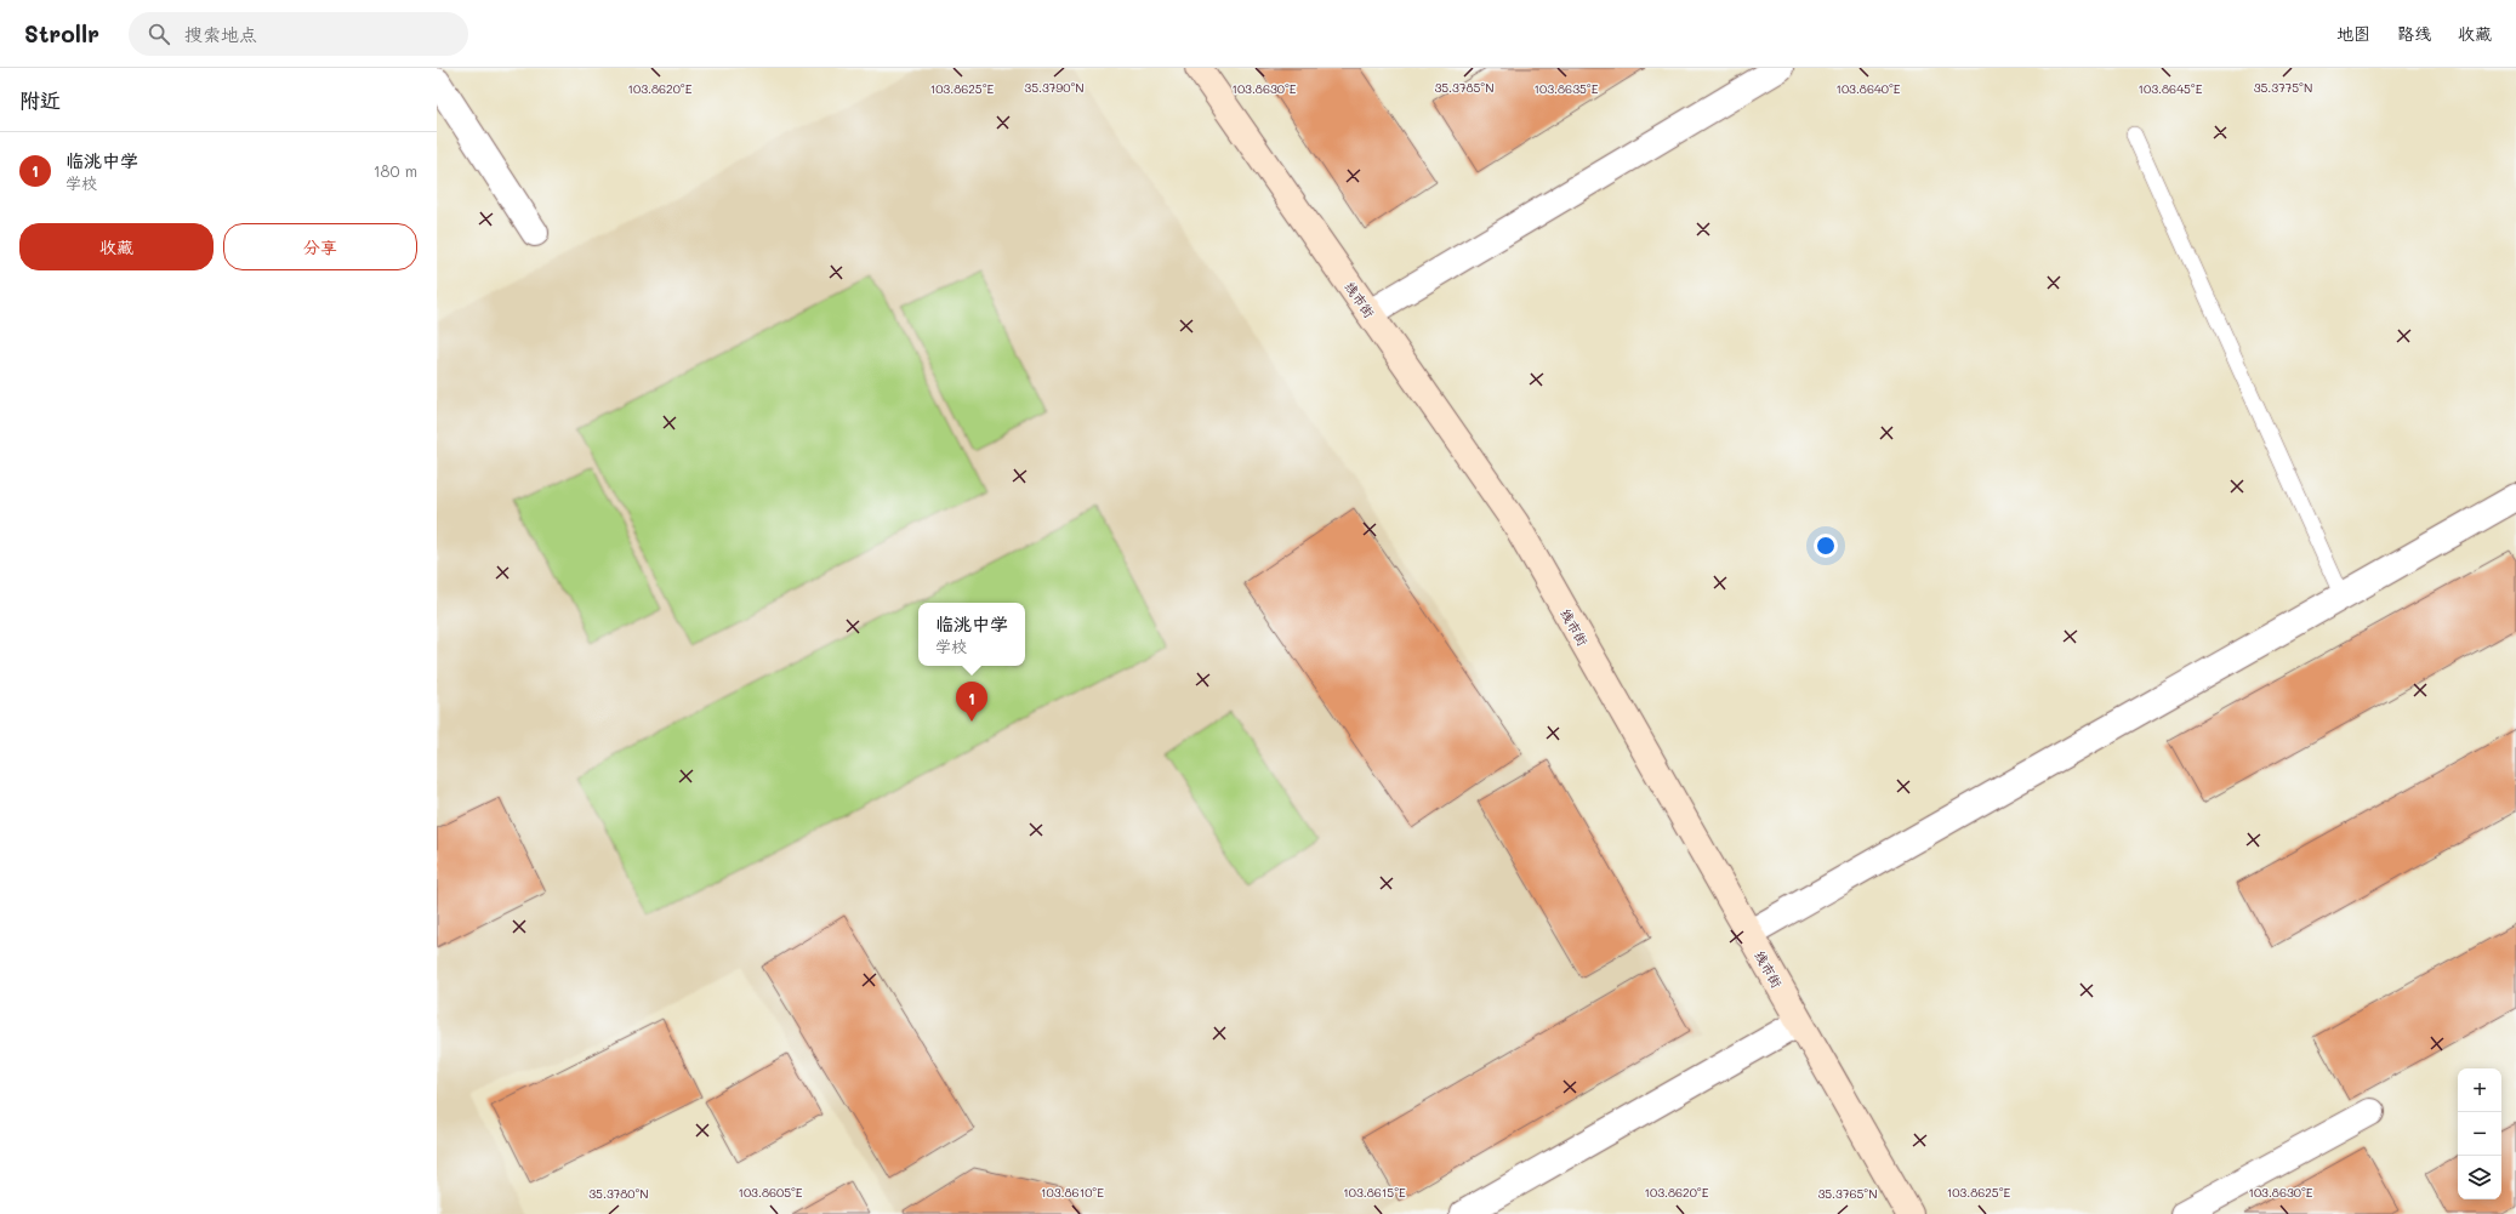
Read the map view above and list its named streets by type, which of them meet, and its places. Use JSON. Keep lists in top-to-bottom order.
{
  "streets": {
    "main road": ["线市街"]
  },
  "page": {
    "header": "Strollr",
    "search": "搜索地点",
    "nav": ["地图", "路线", "收藏"],
    "heading": "附近",
    "list": [
      {
        "mark": "1",
        "name": "临洮中学",
        "note": "学校",
        "value": "180 m"
      }
    ],
    "buttons": ["收藏", "分享"],
    "popup": ["临洮中学", "学校"],
    "pins": "1",
    "map_buttons": ["+", "−"]
  },
  "coordinates": [
    "35.3790°N",
    "35.3785°N",
    "35.3775°N",
    "103.8620°E",
    "103.8625°E",
    "103.8640°E",
    "103.8630°E",
    "103.8635°E",
    "103.8645°E",
    "103.8605°E",
    "103.8610°E",
    "103.8615°E",
    "35.3780°N",
    "35.3765°N"
  ]
}
